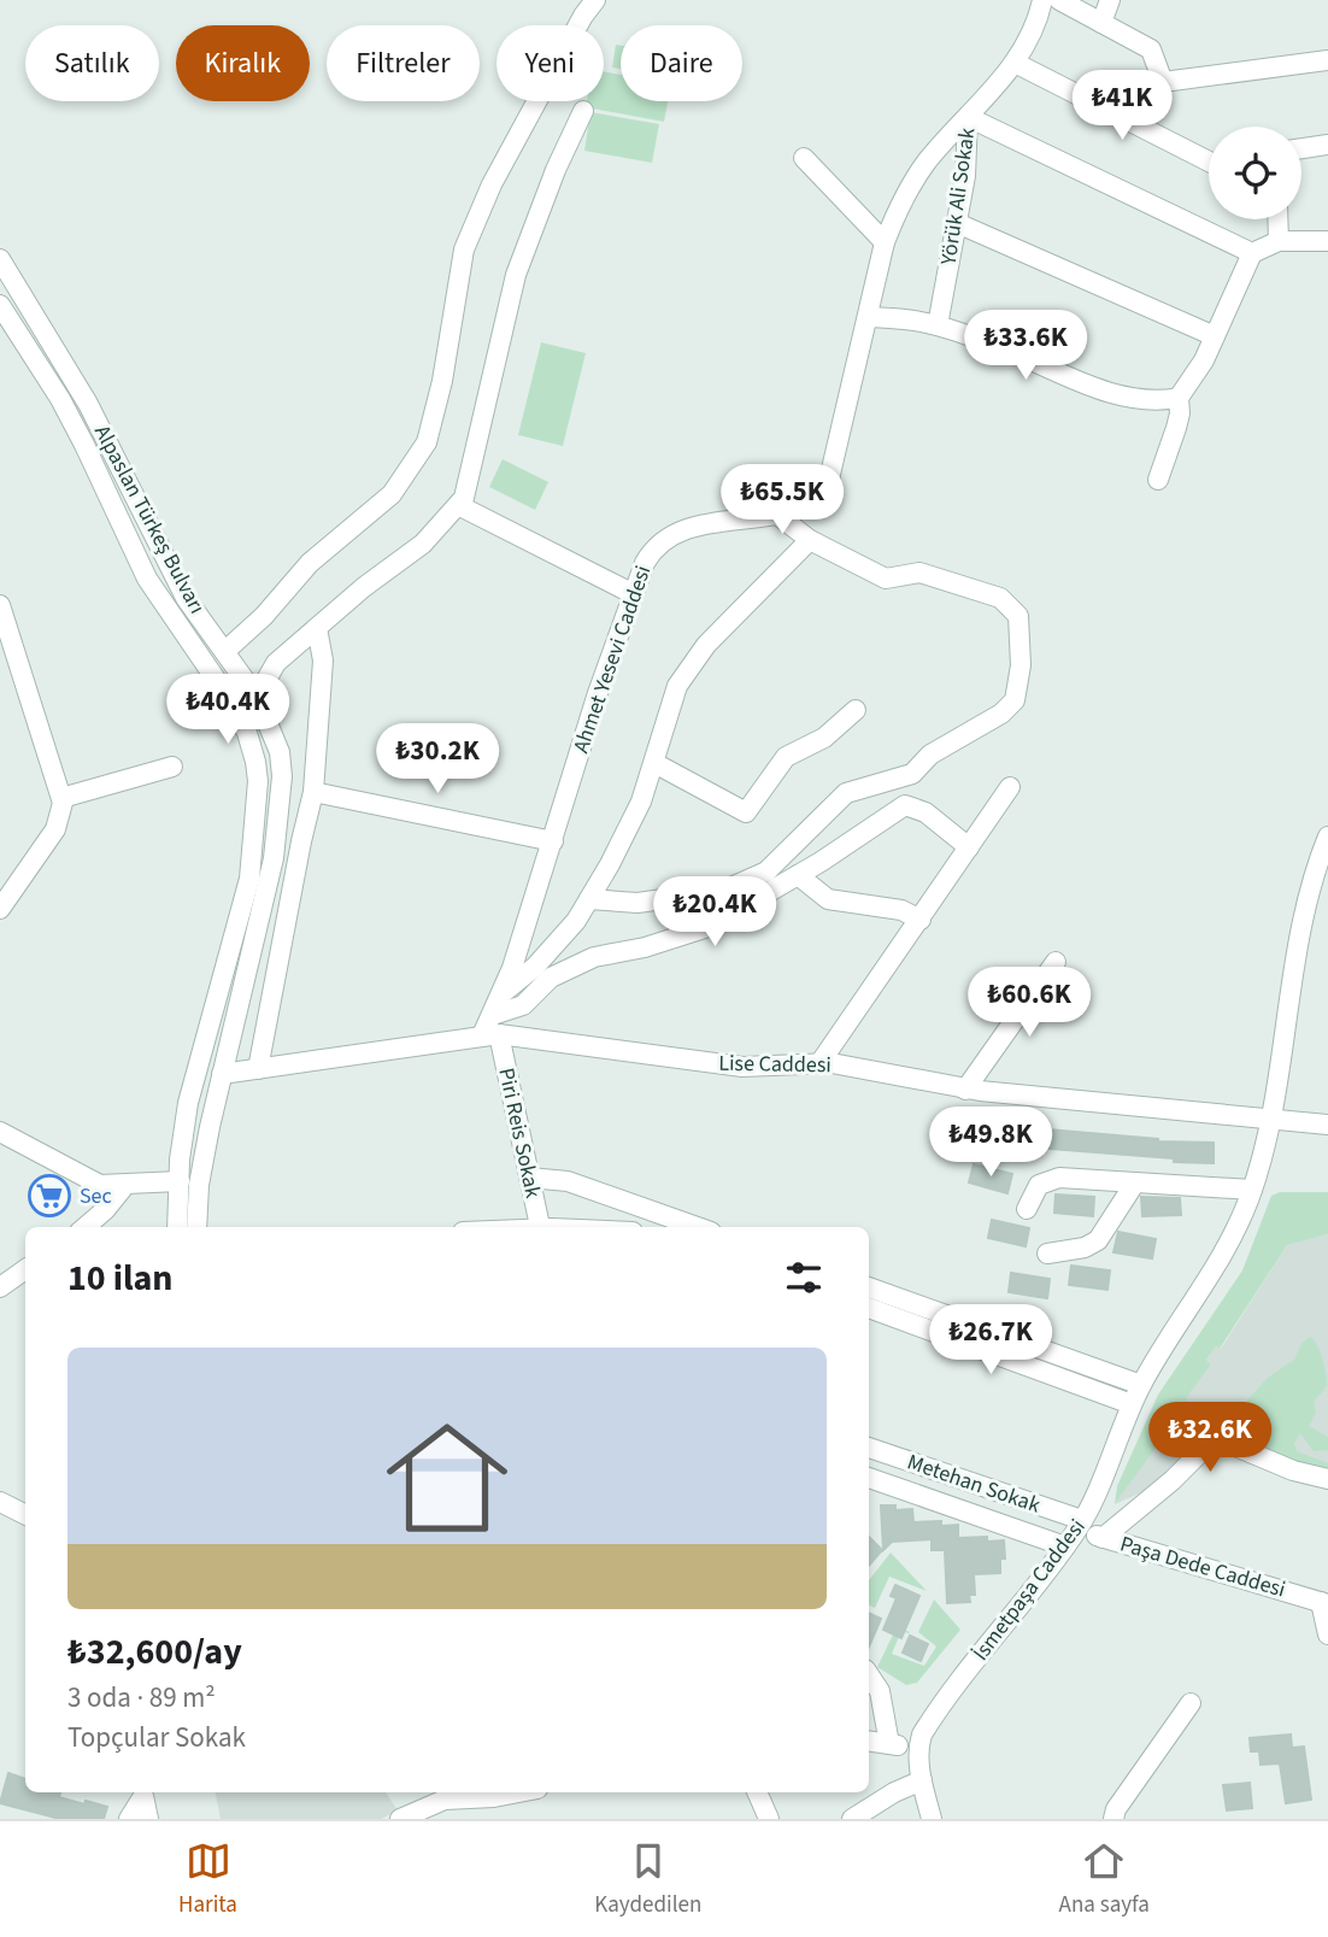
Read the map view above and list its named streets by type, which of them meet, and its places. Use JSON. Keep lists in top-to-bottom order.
{
  "streets": {
    "street": [
      "Yörük Ali Sokak",
      "Alpaslan Türkeş Bulvarı",
      "Ahmet Yesevi Caddesi",
      "Lise Caddesi",
      "Piri Reis Sokak",
      "Metehan Sokak",
      "Paşa Dede Caddesi",
      "İsmetpaşa Caddesi"
    ]
  },
  "crossings": [
    ["Yörük Ali Sokak", "Ahmet Yesevi Caddesi"],
    ["Alpaslan Türkeş Bulvarı", "Lise Caddesi"],
    ["Ahmet Yesevi Caddesi", "Lise Caddesi"],
    ["Ahmet Yesevi Caddesi", "Piri Reis Sokak"],
    ["Lise Caddesi", "Piri Reis Sokak"],
    ["Lise Caddesi", "İsmetpaşa Caddesi"],
    ["Metehan Sokak", "Paşa Dede Caddesi"],
    ["Metehan Sokak", "İsmetpaşa Caddesi"],
    ["Paşa Dede Caddesi", "İsmetpaşa Caddesi"]
  ],
  "places": {
    "supermarket": ["Sec"]
  },
  "page": {
    "chip": [
      "Satılık",
      "Kiralık",
      "Filtreler",
      "Yeni",
      "Daire"
    ],
    "price": [
      "₺41K",
      "₺33.6K",
      "₺65.5K",
      "₺40.4K",
      "₺30.2K",
      "₺20.4K",
      "₺60.6K",
      "₺49.8K",
      "₺26.7K",
      "₺32.6K"
    ],
    "heading": "10 ilan",
    "list": [
      {
        "name": "₺32,600/ay",
        "note": "3 oda · 89 m² · Topçular Sokak"
      }
    ],
    "tabs": ["Harita", "Kaydedilen", "Ana sayfa"]
  }
}
